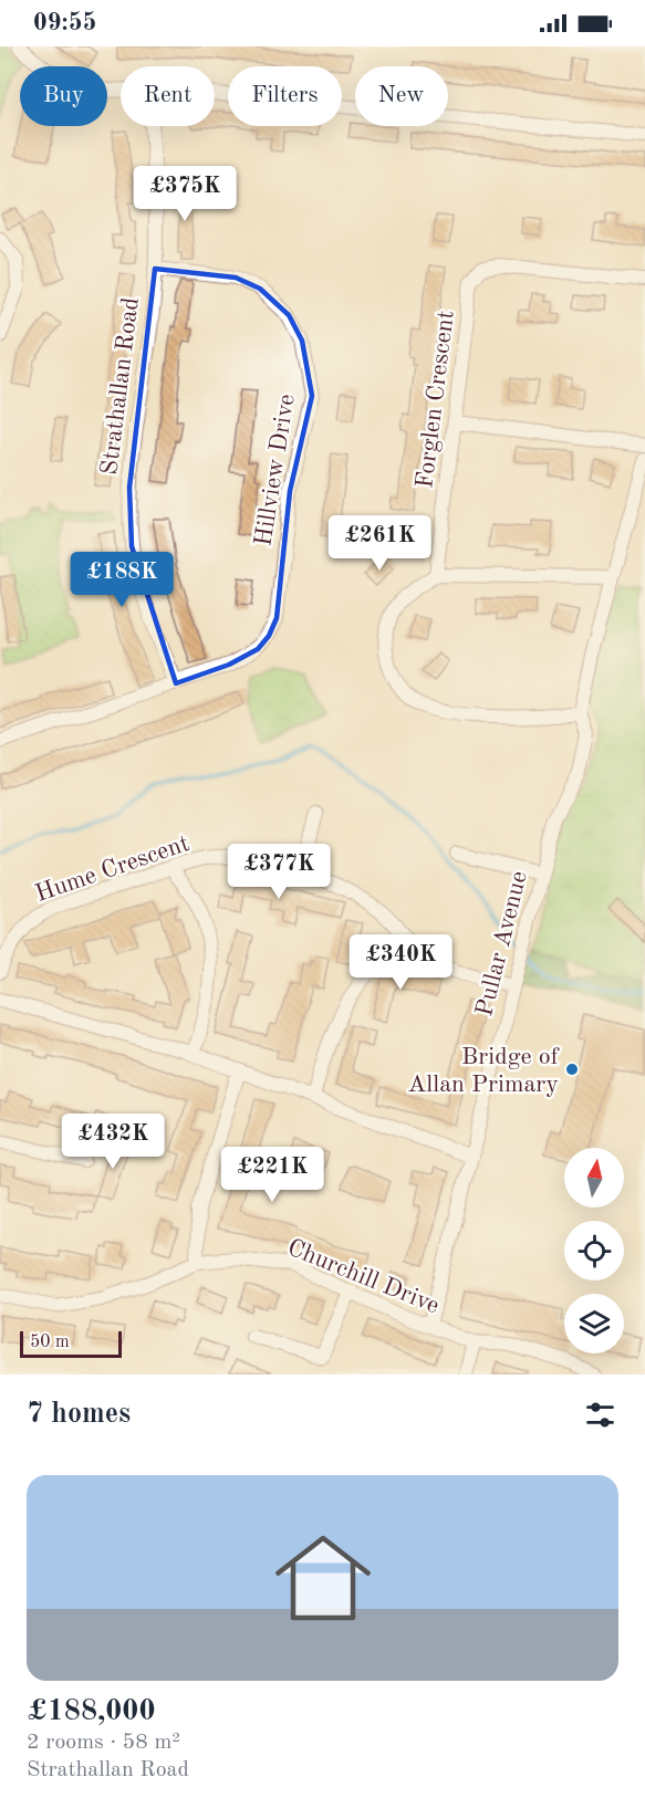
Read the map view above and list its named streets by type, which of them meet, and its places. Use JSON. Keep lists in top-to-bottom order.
{
  "streets": {
    "street": [
      "Strathallan Road",
      "Forglen Crescent",
      "Hillview Drive",
      "Hume Crescent",
      "Pullar Avenue",
      "Churchill Drive"
    ]
  },
  "crossings": [
    ["Strathallan Road", "Hillview Drive"],
    ["Hume Crescent", "Pullar Avenue"],
    ["Pullar Avenue", "Churchill Drive"]
  ],
  "places": ["Bridge of Allan Primary"],
  "scale_bar": "50 m",
  "north": "top",
  "page": {
    "status": "09:55",
    "chip": [
      "Buy",
      "Rent",
      "Filters",
      "New"
    ],
    "price": [
      "£375K",
      "£261K",
      "£188K",
      "£377K",
      "£340K",
      "£432K",
      "£221K"
    ],
    "scale": "50 m",
    "heading": "7 homes",
    "list": [
      {
        "name": "£188,000",
        "note": "2 rooms · 58 m² · Strathallan Road"
      }
    ]
  }
}
